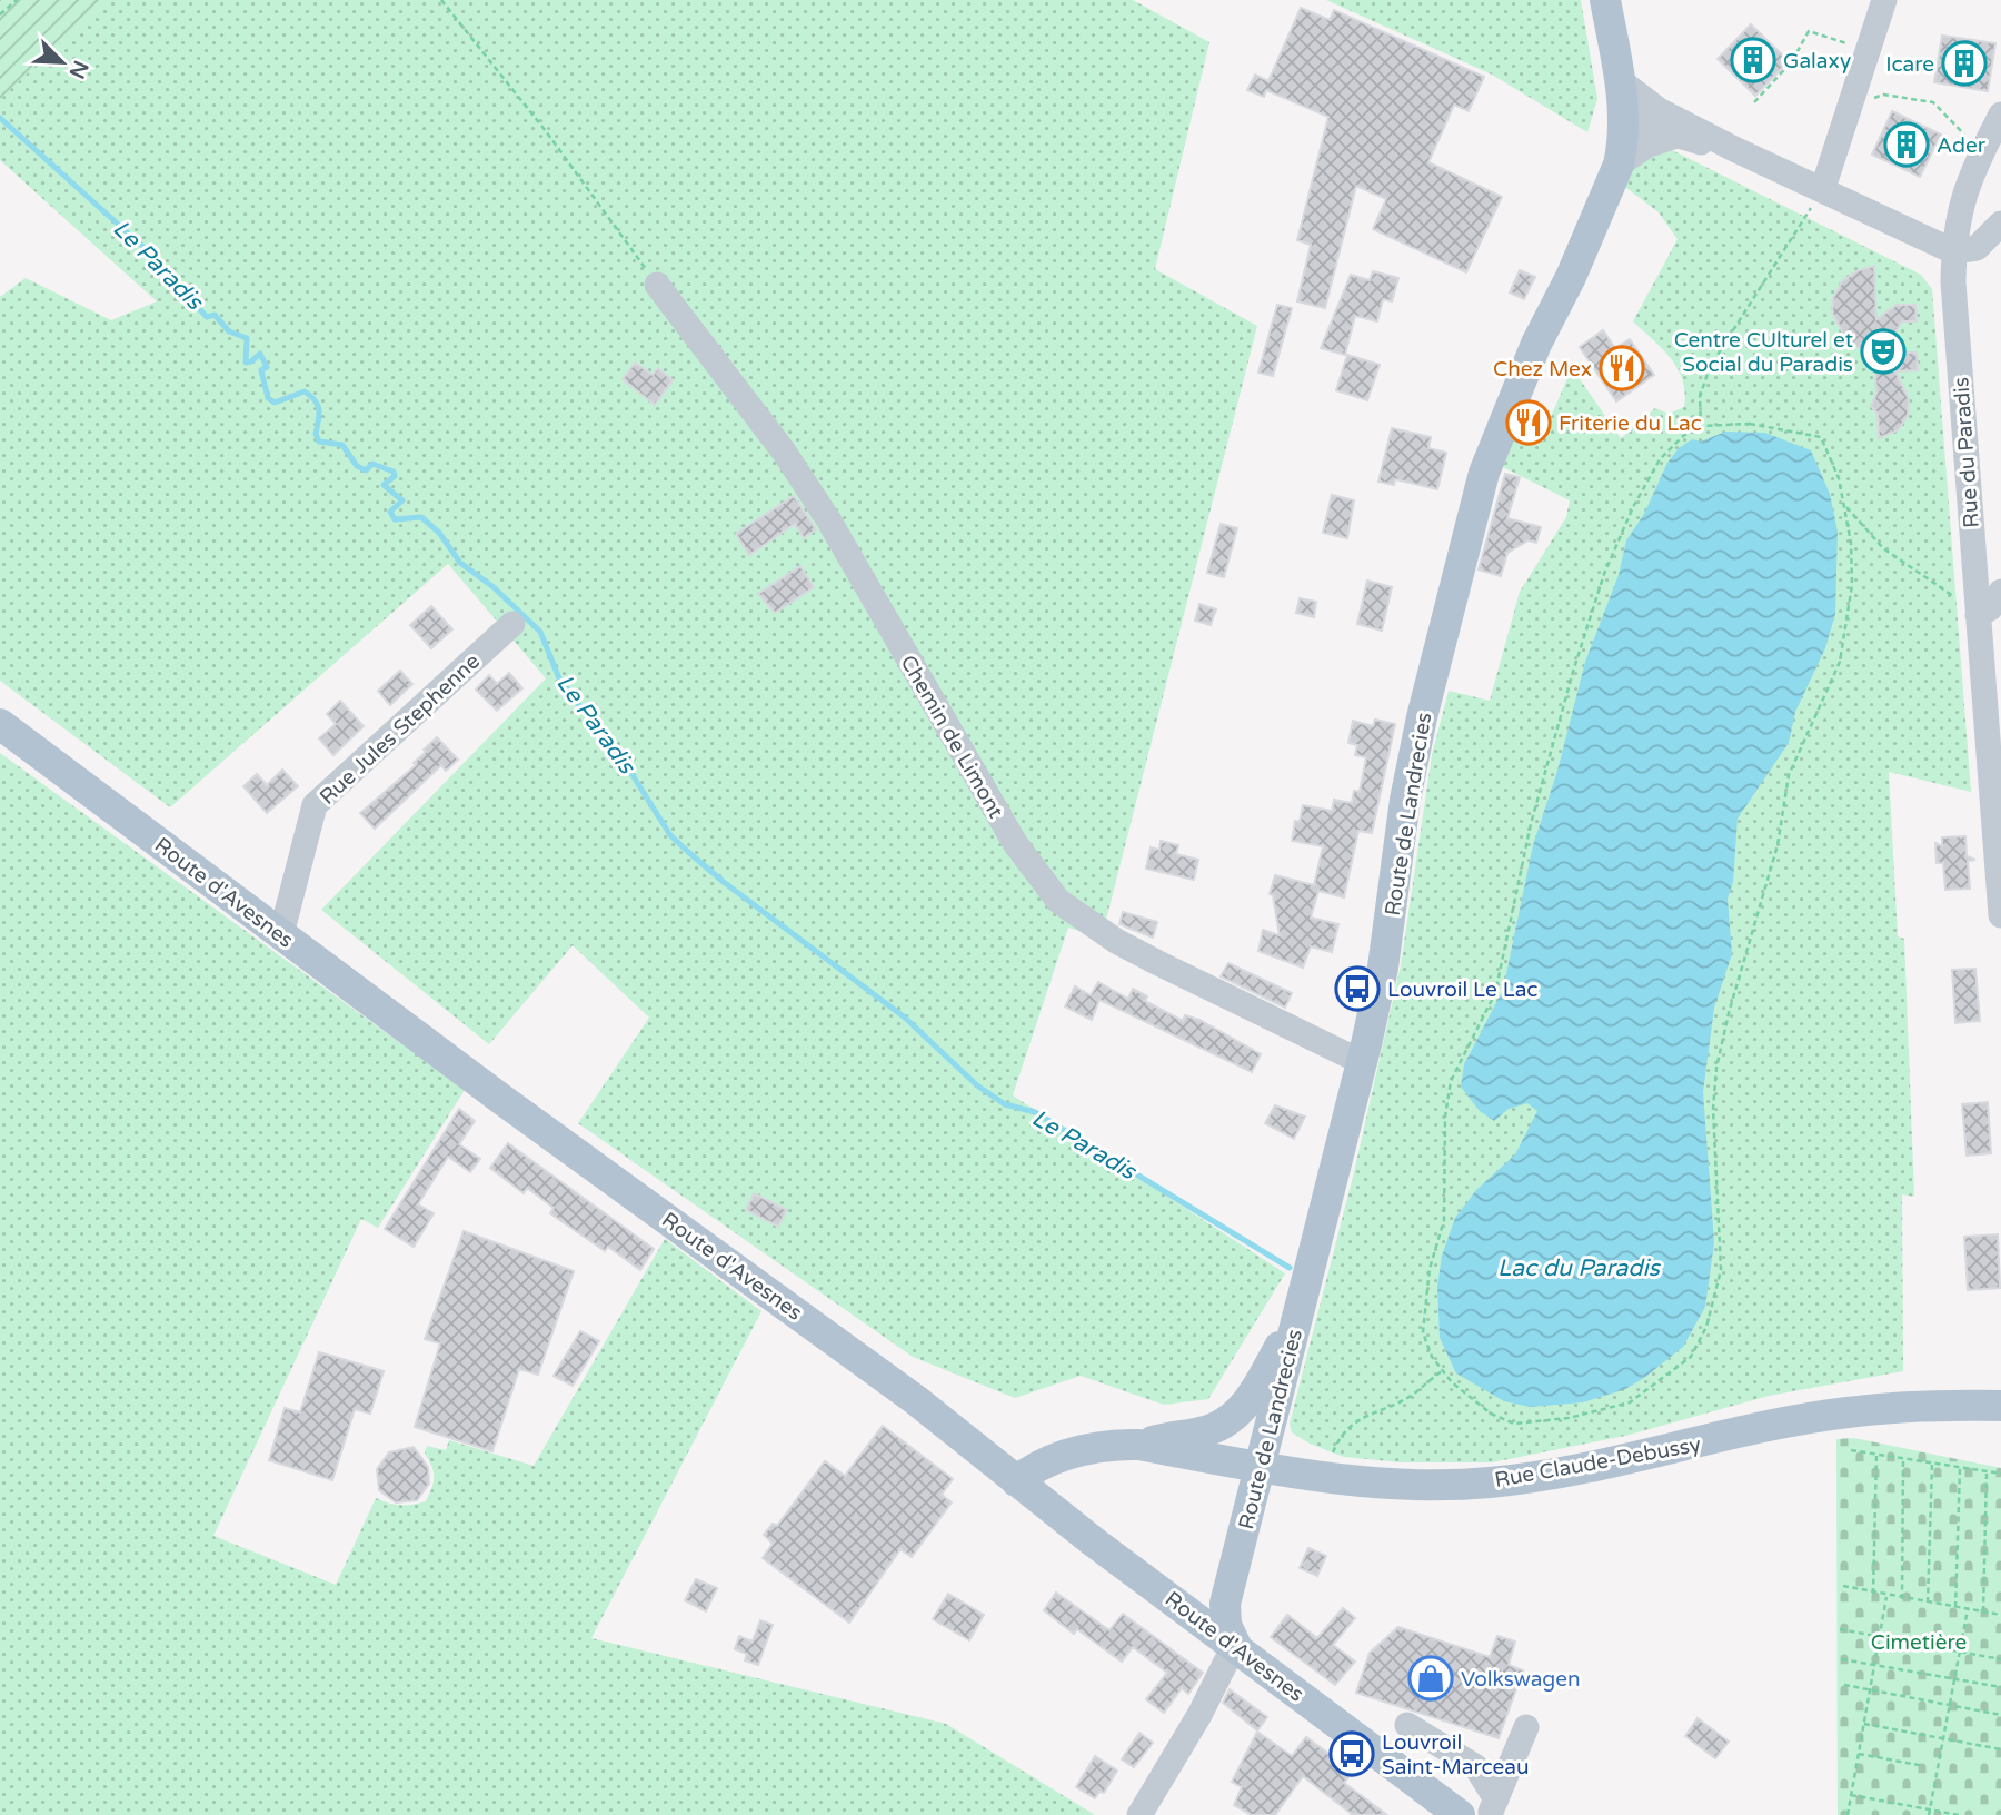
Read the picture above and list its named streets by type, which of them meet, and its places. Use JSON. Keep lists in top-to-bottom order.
{
  "streets": {
    "main road": ["Route de Landrecies", "Route d'Avesnes", "Rue Claude-Debussy"],
    "street": ["Rue du Paradis", "Rue Jules Stephenne", "Chemin de Limont"]
  },
  "crossings": [
    ["Rue Jules Stephenne", "Route d'Avesnes"],
    ["Chemin de Limont", "Route de Landrecies"],
    ["Route de Landrecies", "Route d'Avesnes"],
    ["Route de Landrecies", "Rue Claude-Debussy"],
    ["Route d'Avesnes", "Rue Claude-Debussy"]
  ],
  "water": ["Le Paradis", "Lac du Paradis"],
  "parks": ["Cimetière"],
  "places": {
    "building": ["Galaxy", "Icare", "Ader"],
    "theatre": ["Centre CUlturel et Social du Paradis"],
    "restaurant": ["Chez Mex", "Friterie du Lac"],
    "bus stop": ["Louvroil Le Lac", "Louvroil Saint-Marceau"],
    "shop": ["Volkswagen"]
  },
  "north": "bottom right"
}
